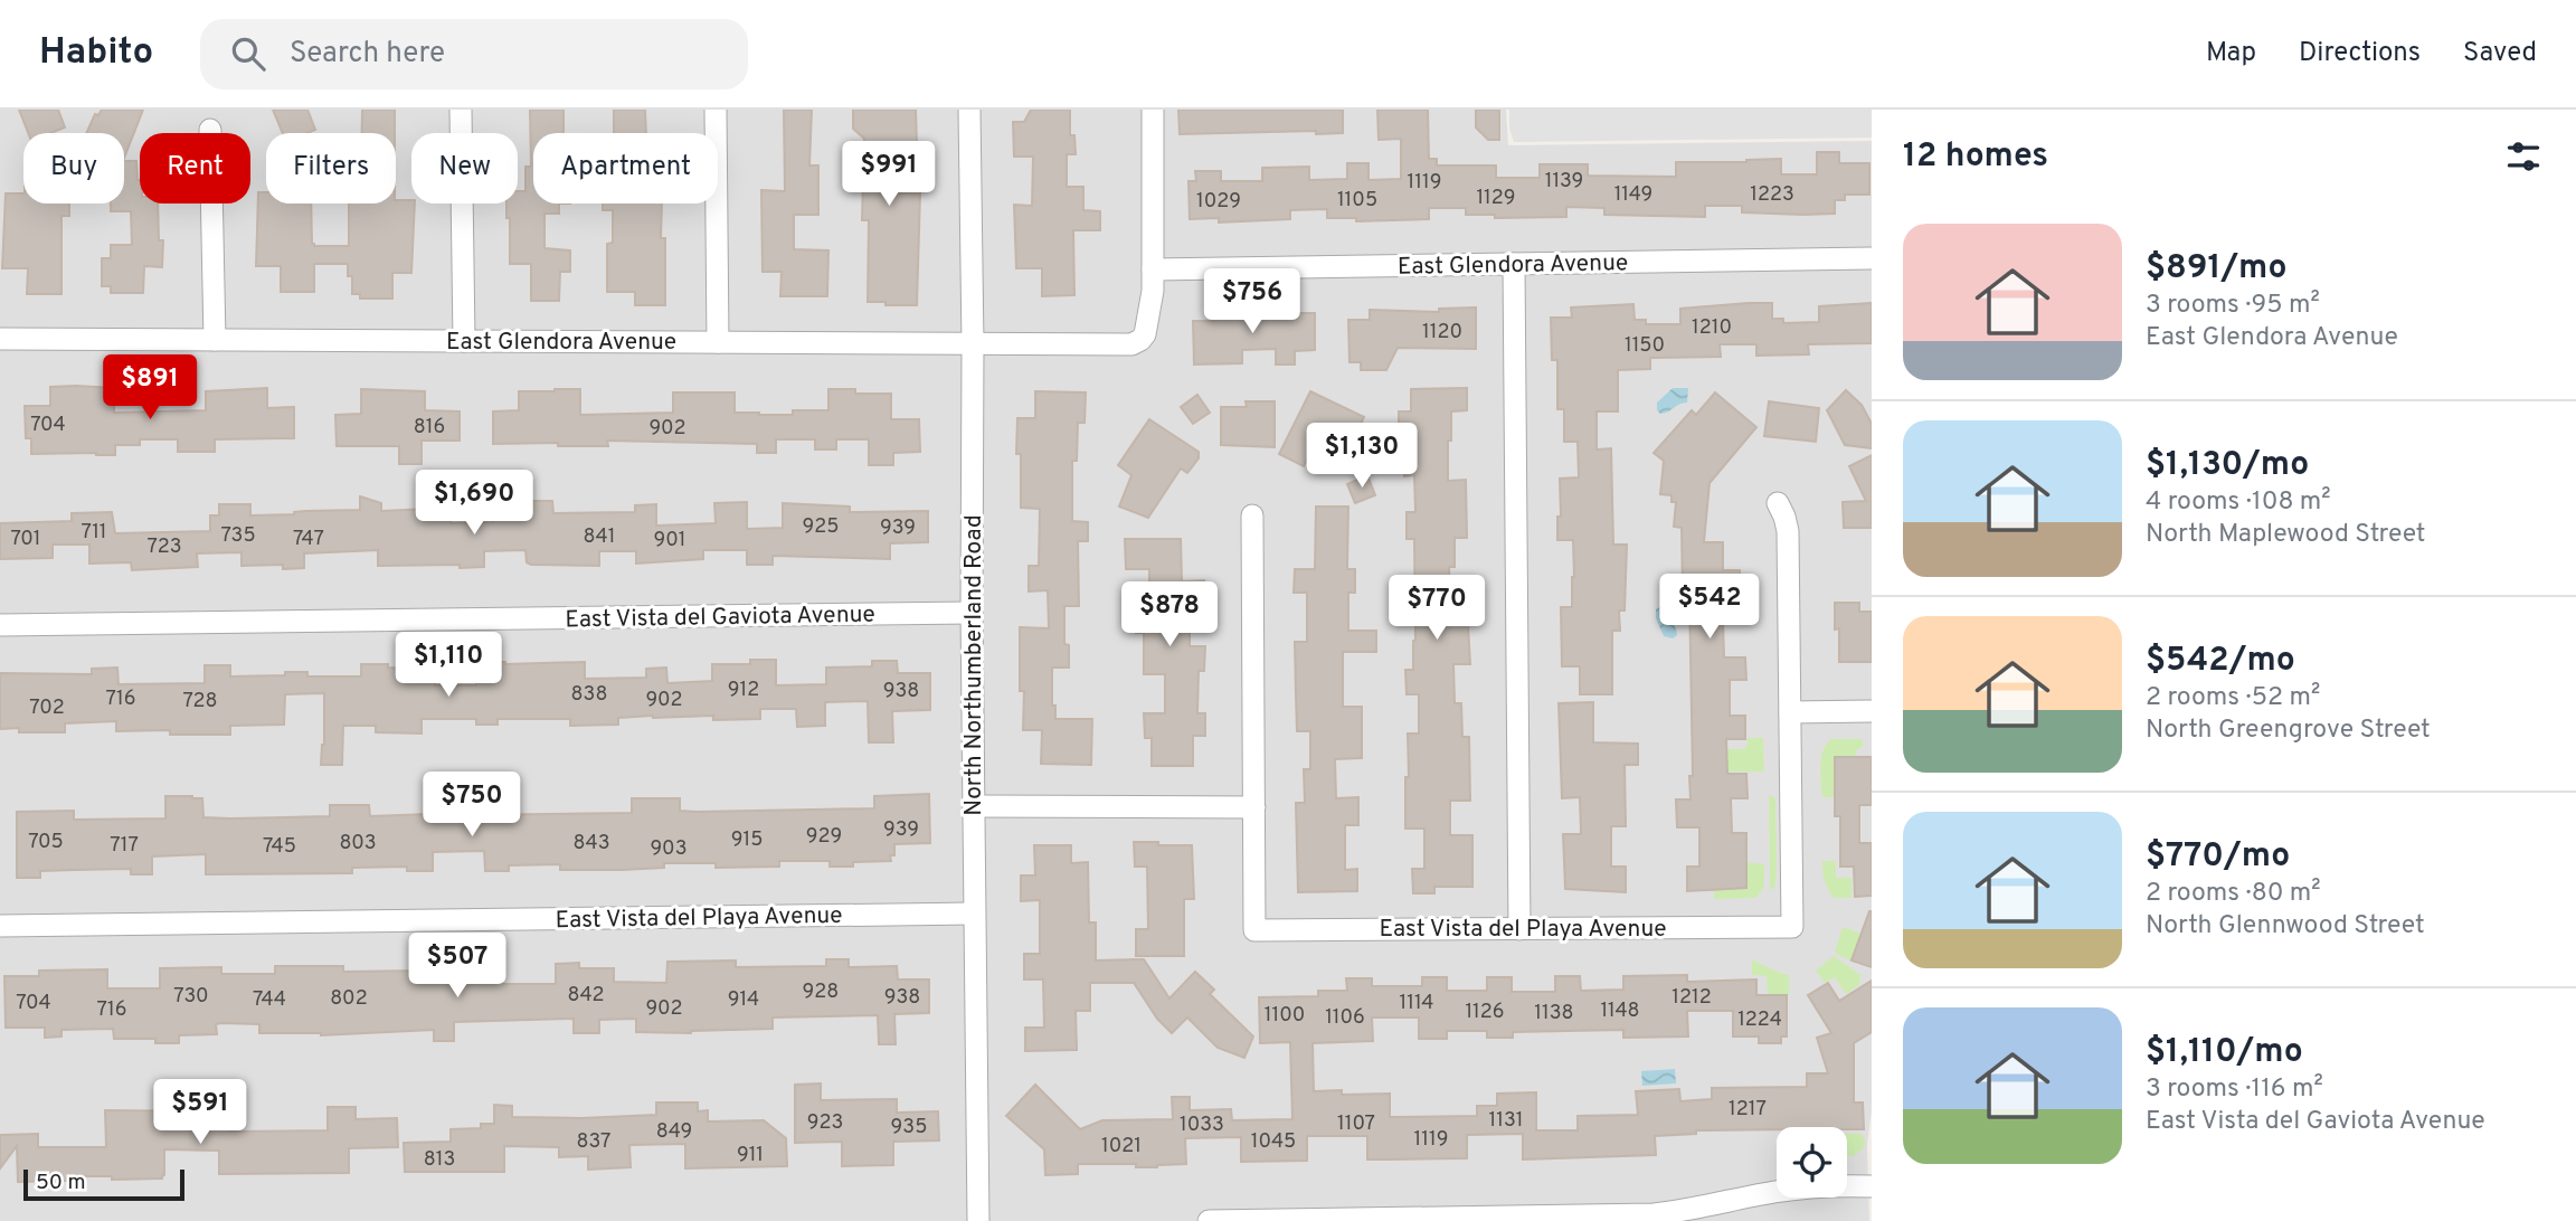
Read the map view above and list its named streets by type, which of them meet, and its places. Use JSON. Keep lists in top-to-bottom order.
{
  "streets": {
    "street": [
      "East Glendora Avenue",
      "East Vista del Gaviota Avenue",
      "North Northumberland Road",
      "East Vista del Playa Avenue"
    ]
  },
  "crossings": [
    ["East Glendora Avenue", "North Northumberland Road"],
    ["East Vista del Gaviota Avenue", "North Northumberland Road"],
    ["North Northumberland Road", "East Vista del Playa Avenue"]
  ],
  "house_numbers": [
    "1139",
    "1119",
    "1149",
    "1223",
    "1129",
    "1105",
    "1029",
    "1210",
    "1120",
    "1150",
    "704",
    "816",
    "902",
    "925",
    "939",
    "711",
    "735",
    "841",
    "701",
    "747",
    "901",
    "723",
    "912",
    "938",
    "838",
    "716",
    "902",
    "728",
    "702",
    "939",
    "929",
    "915",
    "705",
    "803",
    "843",
    "717",
    "745",
    "903",
    "928",
    "842",
    "730",
    "938",
    "1212",
    "802",
    "744",
    "914",
    "704",
    "1114",
    "902",
    "716",
    "1148",
    "1126",
    "1138",
    "1100",
    "1106",
    "1224",
    "1217",
    "1131",
    "923",
    "1107",
    "1033",
    "935",
    "849",
    "1119",
    "837",
    "1045",
    "1021",
    "911",
    "813"
  ],
  "scale_bar": "50 m",
  "page": {
    "header": "Habito",
    "search": "Search here",
    "nav": ["Map", "Directions", "Saved"],
    "heading": "12 homes",
    "chip": [
      "Buy",
      "Rent",
      "Filters",
      "New",
      "Apartment"
    ],
    "price": [
      "$991",
      "$756",
      "$891",
      "$1,130",
      "$1,690",
      "$542",
      "$770",
      "$878",
      "$1,110",
      "$750",
      "$507",
      "$591"
    ],
    "list": [
      {
        "name": "$891/mo",
        "note": "3 rooms · 95 m² · East Glendora Avenue"
      },
      {
        "name": "$1,130/mo",
        "note": "4 rooms · 108 m² · North Maplewood Street"
      },
      {
        "name": "$542/mo",
        "note": "2 rooms · 52 m² · North Greengrove Street"
      },
      {
        "name": "$770/mo",
        "note": "2 rooms · 80 m² · North Glennwood Street"
      },
      {
        "name": "$1,110/mo",
        "note": "3 rooms · 116 m² · East Vista del Gaviota Avenue"
      }
    ],
    "scale": "50 m"
  }
}
